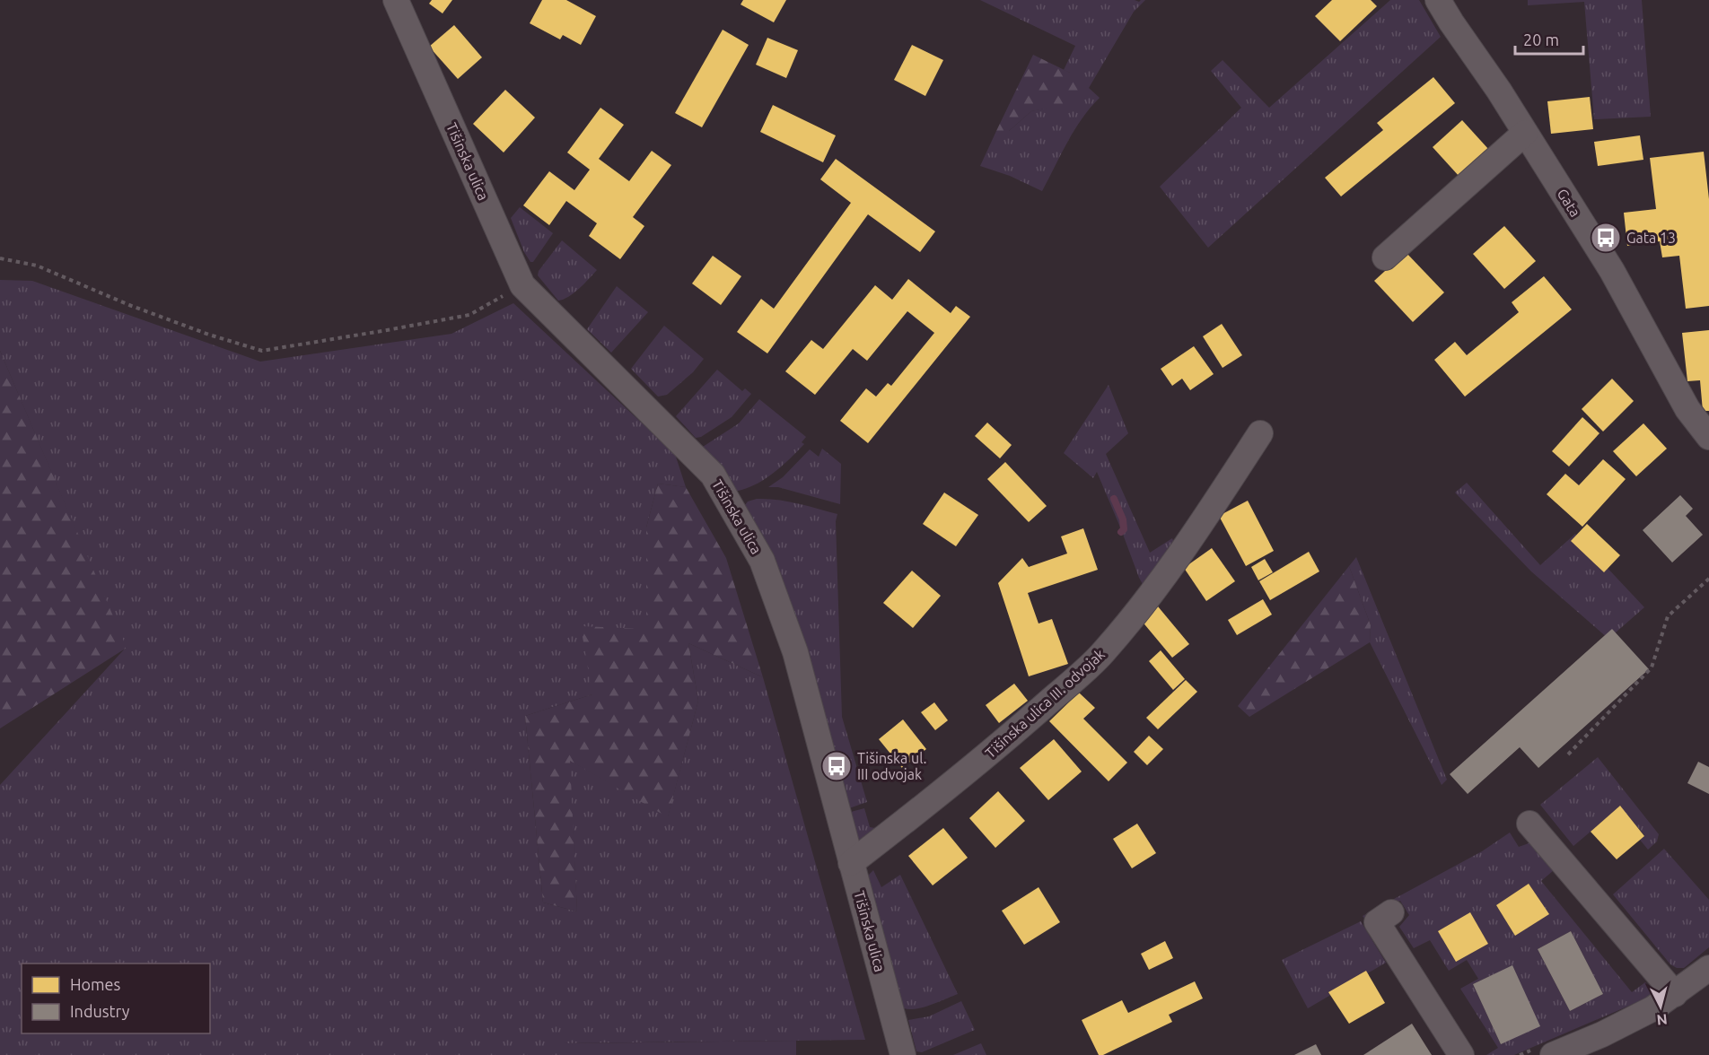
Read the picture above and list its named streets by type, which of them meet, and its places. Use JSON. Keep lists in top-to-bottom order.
{
  "streets": {
    "street": ["Tišinska ulica", "Gata", "Tišinska ulica III. odvojak"]
  },
  "crossings": [
    ["Tišinska ulica", "Tišinska ulica III. odvojak"]
  ],
  "places": {
    "bus stop": ["Gata 13", "Tišinska ul. III odvojak"]
  },
  "legend": ["Homes", "Industry"],
  "scale_bar": "20 m",
  "north": "bottom"
}
